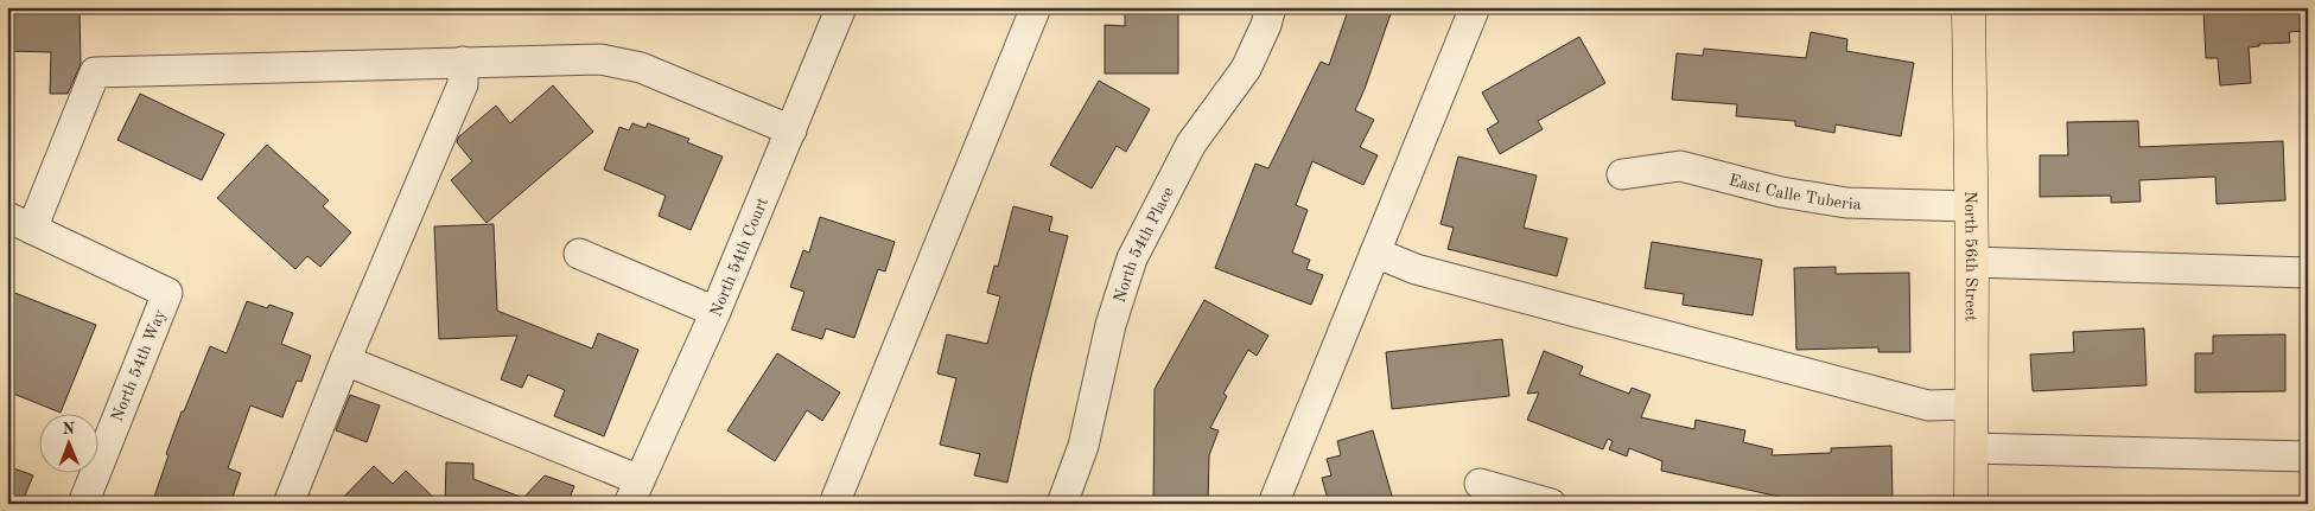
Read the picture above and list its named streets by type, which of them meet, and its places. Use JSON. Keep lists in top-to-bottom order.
{
  "streets": {
    "main road": ["North 56th Street"],
    "street": [
      "East Calle Tuberia",
      "North 54th Place",
      "North 54th Court",
      "North 54th Way"
    ]
  },
  "crossings": [
    ["East Calle Tuberia", "North 56th Street"]
  ],
  "north": "top"
}
